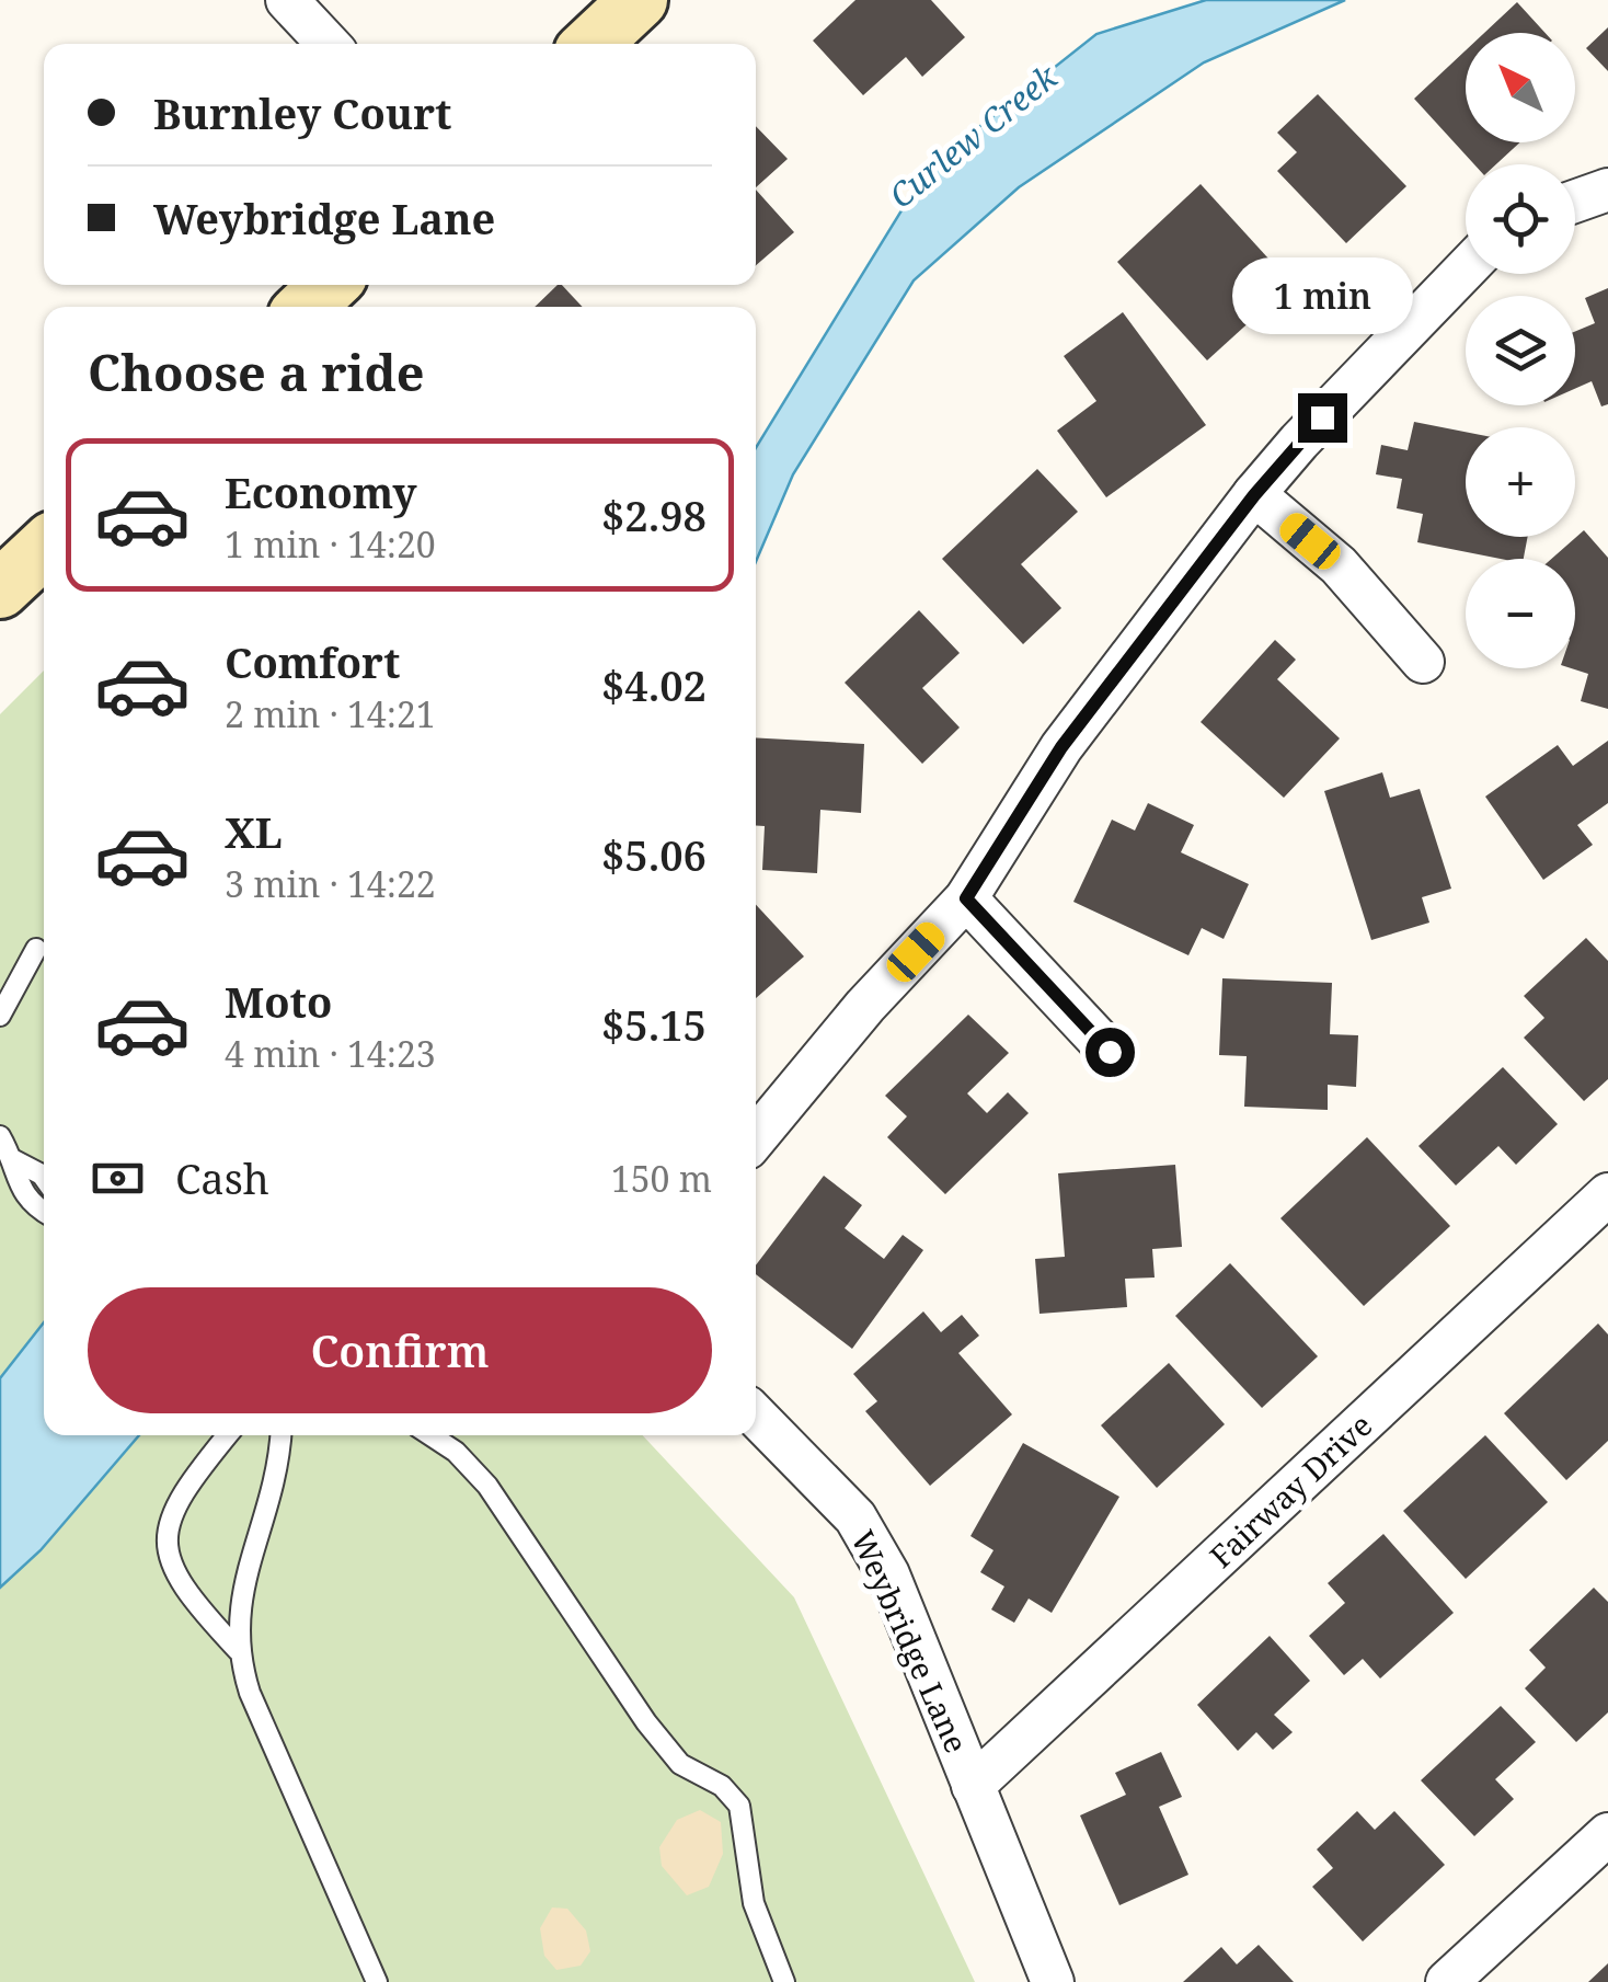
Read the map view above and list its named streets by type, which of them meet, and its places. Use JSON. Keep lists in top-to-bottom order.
{
  "streets": {
    "street": ["Fairway Drive", "Weybridge Lane"]
  },
  "crossings": [
    ["Fairway Drive", "Weybridge Lane"]
  ],
  "water": ["Curlew Creek"],
  "north": "top left",
  "page": {
    "map_buttons": ["+", "−"],
    "banner": ["Burnley Court", "Weybridge Lane"],
    "bubble": "1 min",
    "heading": "Choose a ride",
    "list": [
      {
        "name": "Economy",
        "note": "1 min · 14:20",
        "value": "$2.98"
      },
      {
        "name": "Comfort",
        "note": "2 min · 14:21",
        "value": "$4.02"
      },
      {
        "name": "XL",
        "note": "3 min · 14:22",
        "value": "$5.06"
      },
      {
        "name": "Moto",
        "note": "4 min · 14:23",
        "value": "$5.15"
      }
    ],
    "pay": ["Cash", "150 m"],
    "buttons": "Confirm"
  }
}
